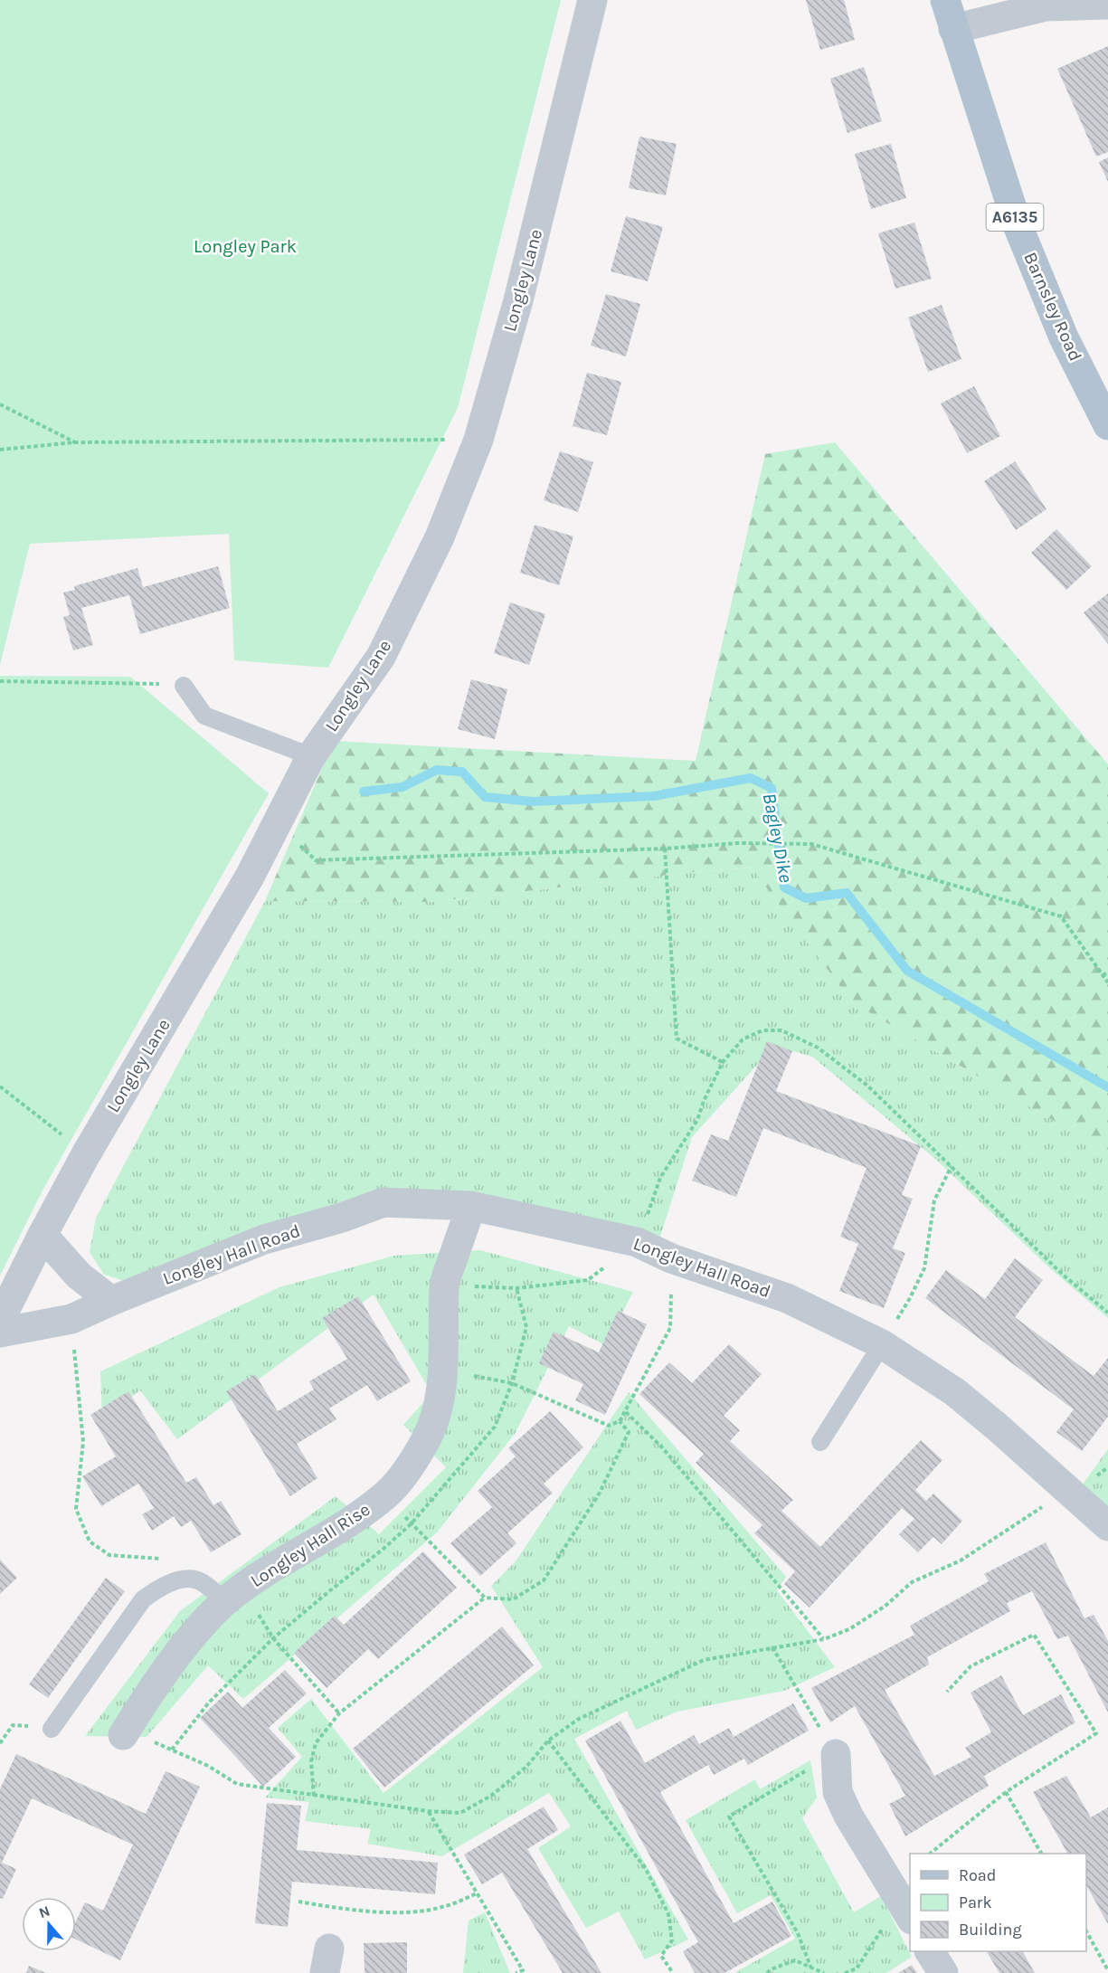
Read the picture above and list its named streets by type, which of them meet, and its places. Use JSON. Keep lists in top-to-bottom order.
{
  "streets": {
    "main road": ["A6135", "Barnsley Road"],
    "street": ["Longley Lane", "Longley Hall Road", "Longley Hall Rise"]
  },
  "crossings": [
    ["Longley Hall Road", "Longley Hall Rise"]
  ],
  "water": ["Bagley Dike"],
  "parks": ["Longley Park"],
  "legend": ["Road", "Park", "Building"],
  "north": "top"
}
